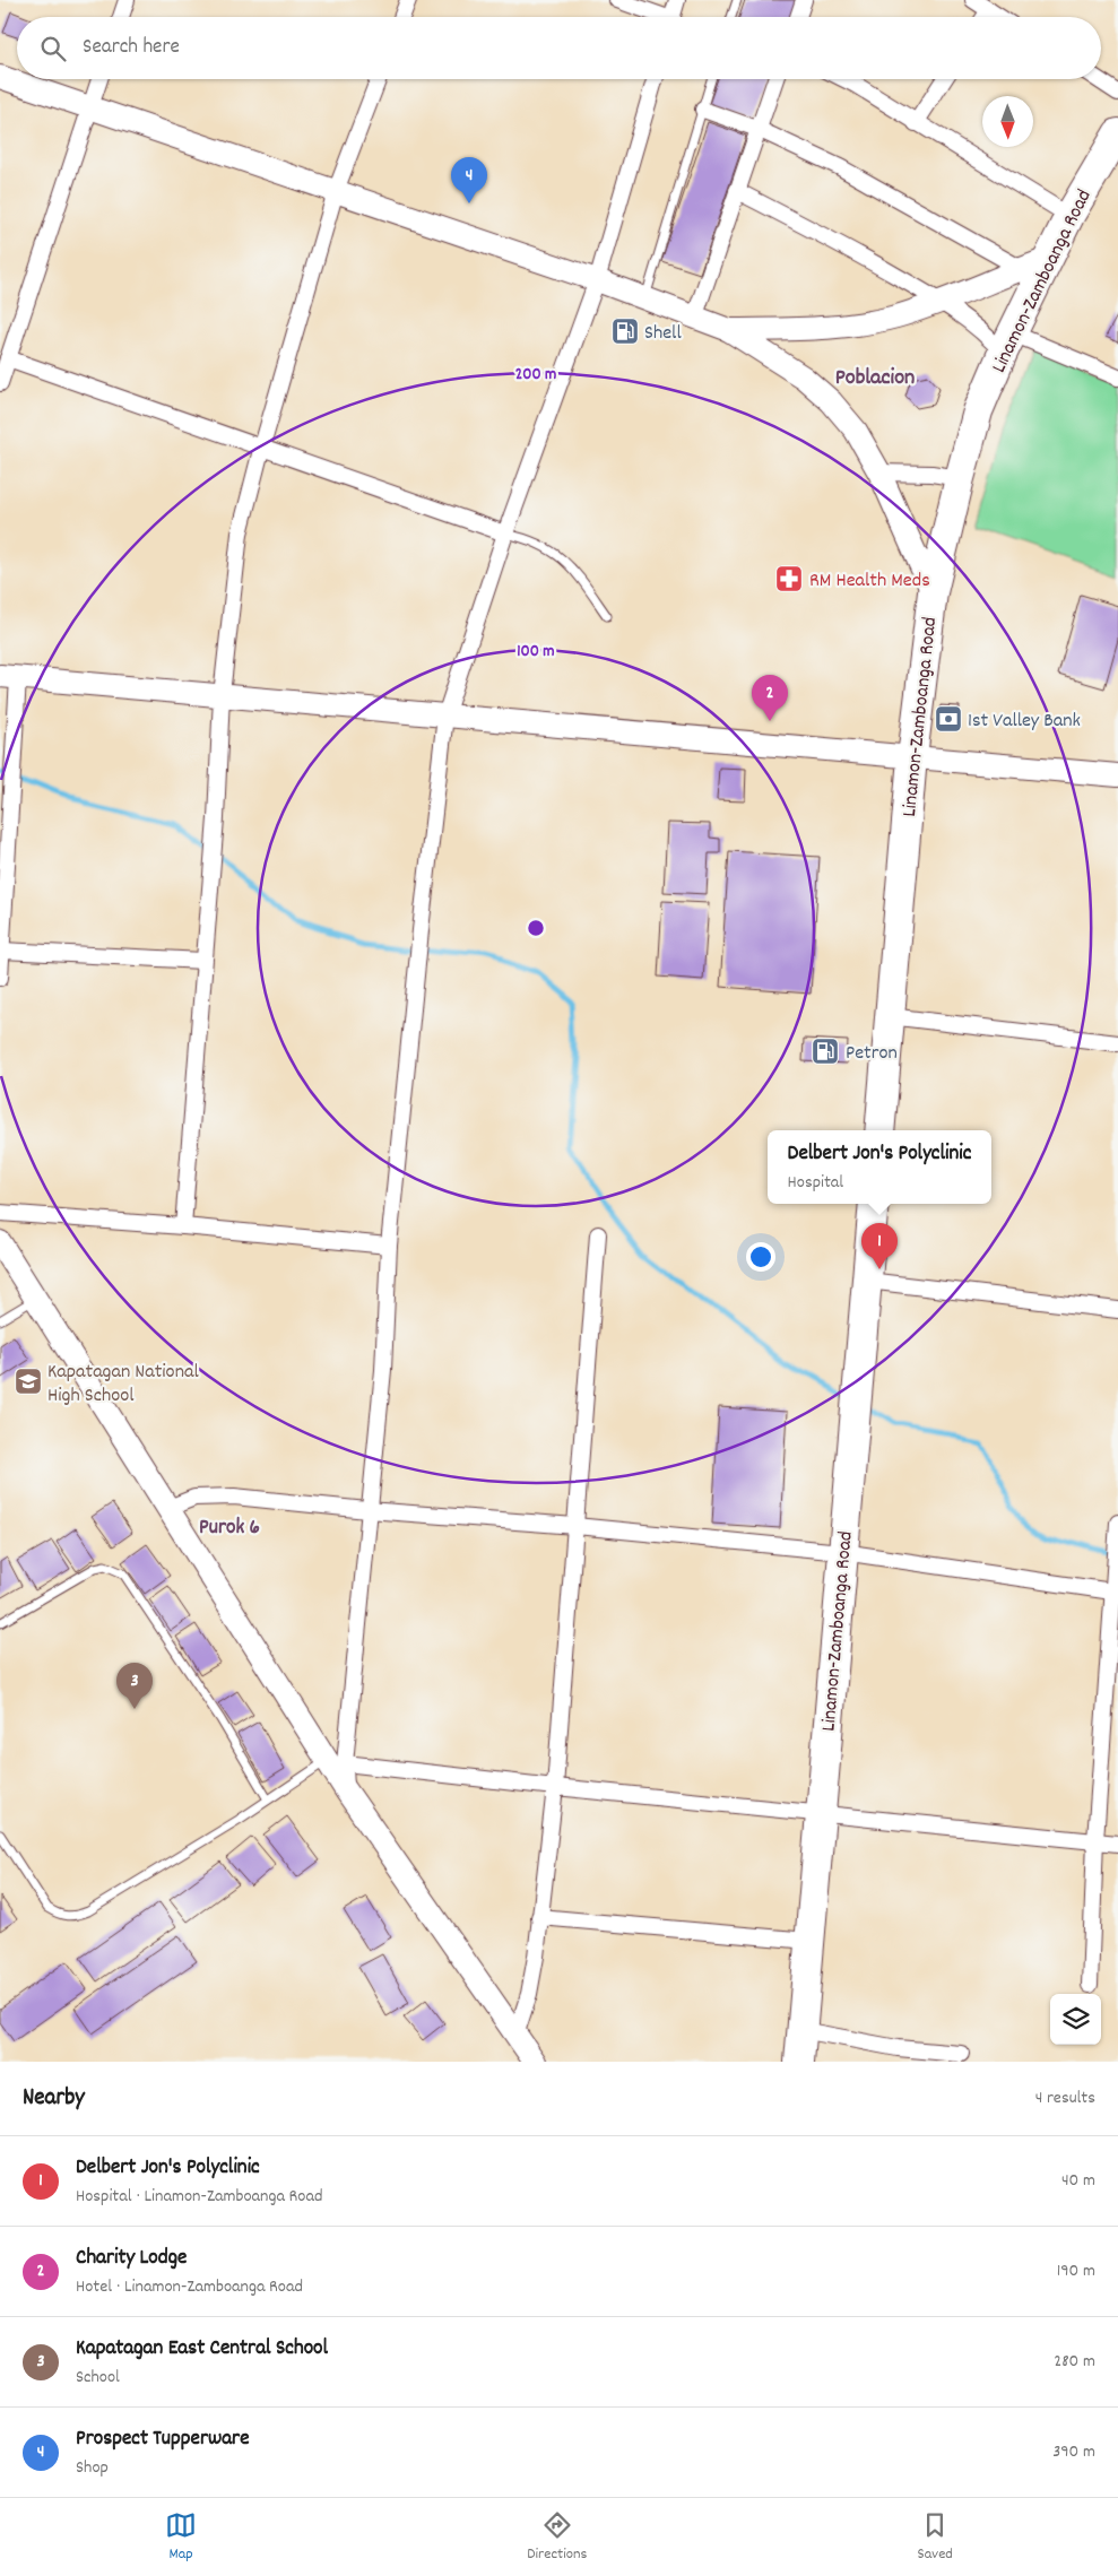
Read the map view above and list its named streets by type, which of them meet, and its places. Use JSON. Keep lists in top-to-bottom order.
{
  "streets": {
    "highway": ["Linamon-Zamboanga Road"]
  },
  "districts": ["Poblacion", "Purok 6"],
  "places": {
    "fuel station": ["Shell", "Petron"],
    "pharmacy": ["RM Health Meds"],
    "bank": ["1st Valley Bank"],
    "school or university": ["Kapatagan National High School"]
  },
  "north": "bottom",
  "page": {
    "search": "Search here",
    "pins": [
      "4",
      "2",
      "1",
      "3"
    ],
    "popup": ["Delbert Jon's Polyclinic", "Hospital"],
    "heading": ["Nearby", "4 results"],
    "list": [
      {
        "mark": "1",
        "name": "Delbert Jon's Polyclinic",
        "note": "Hospital · Linamon-Zamboanga Road",
        "value": "40 m"
      },
      {
        "mark": "2",
        "name": "Charity Lodge",
        "note": "Hotel · Linamon-Zamboanga Road",
        "value": "190 m"
      },
      {
        "mark": "3",
        "name": "Kapatagan East Central School",
        "note": "School",
        "value": "280 m"
      },
      {
        "mark": "4",
        "name": "Prospect Tupperware",
        "note": "Shop",
        "value": "390 m"
      }
    ],
    "nav": ["Map", "Directions", "Saved"]
  },
  "rings": ["200 m", "100 m"]
}
